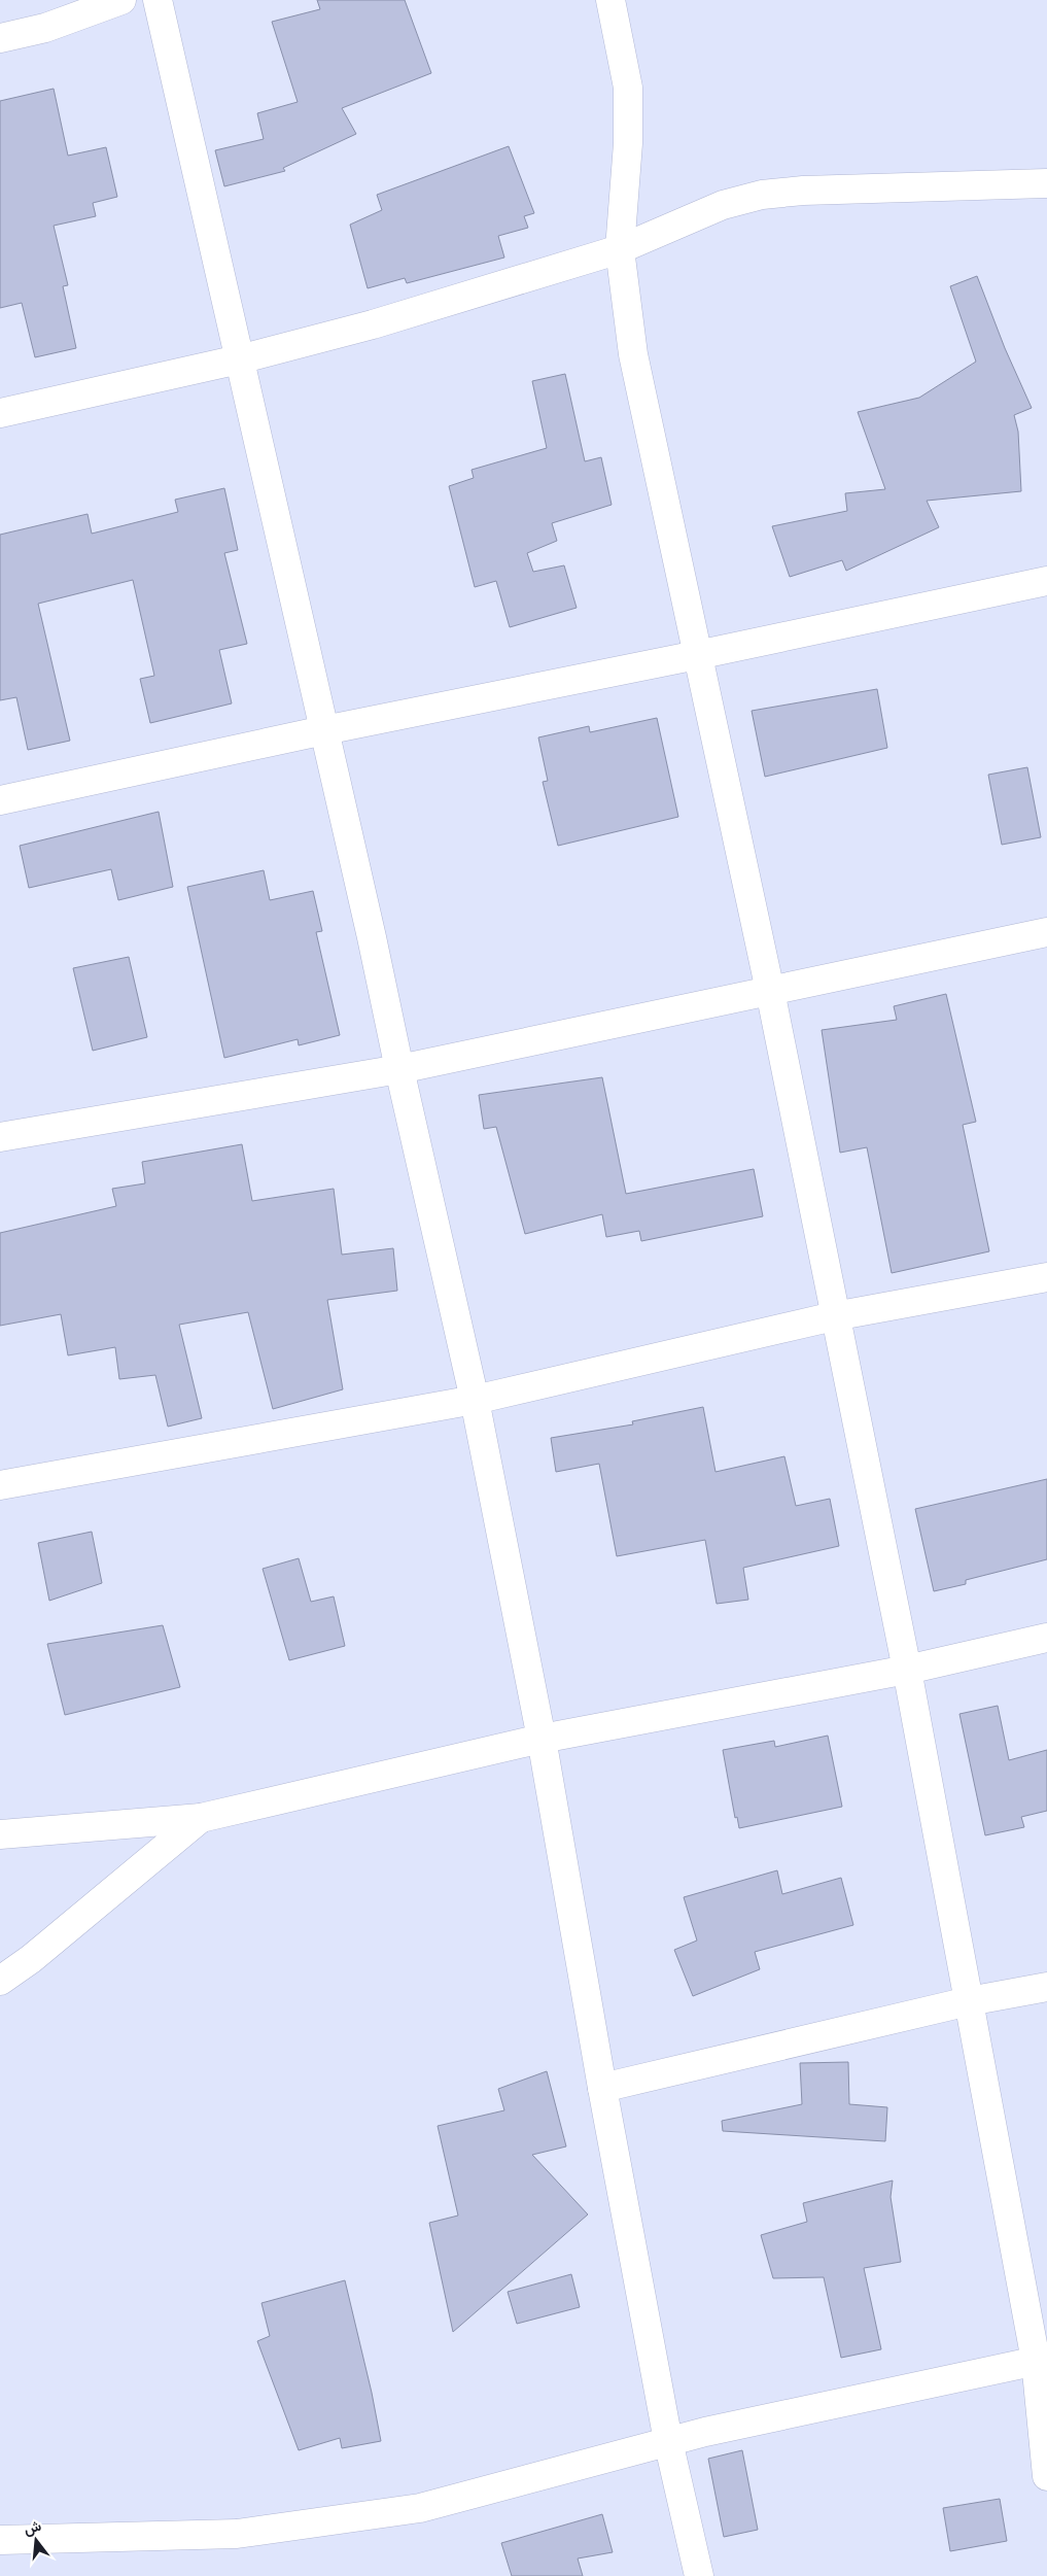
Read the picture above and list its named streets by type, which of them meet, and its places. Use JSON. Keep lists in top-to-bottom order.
{
  "north": "top"
}
